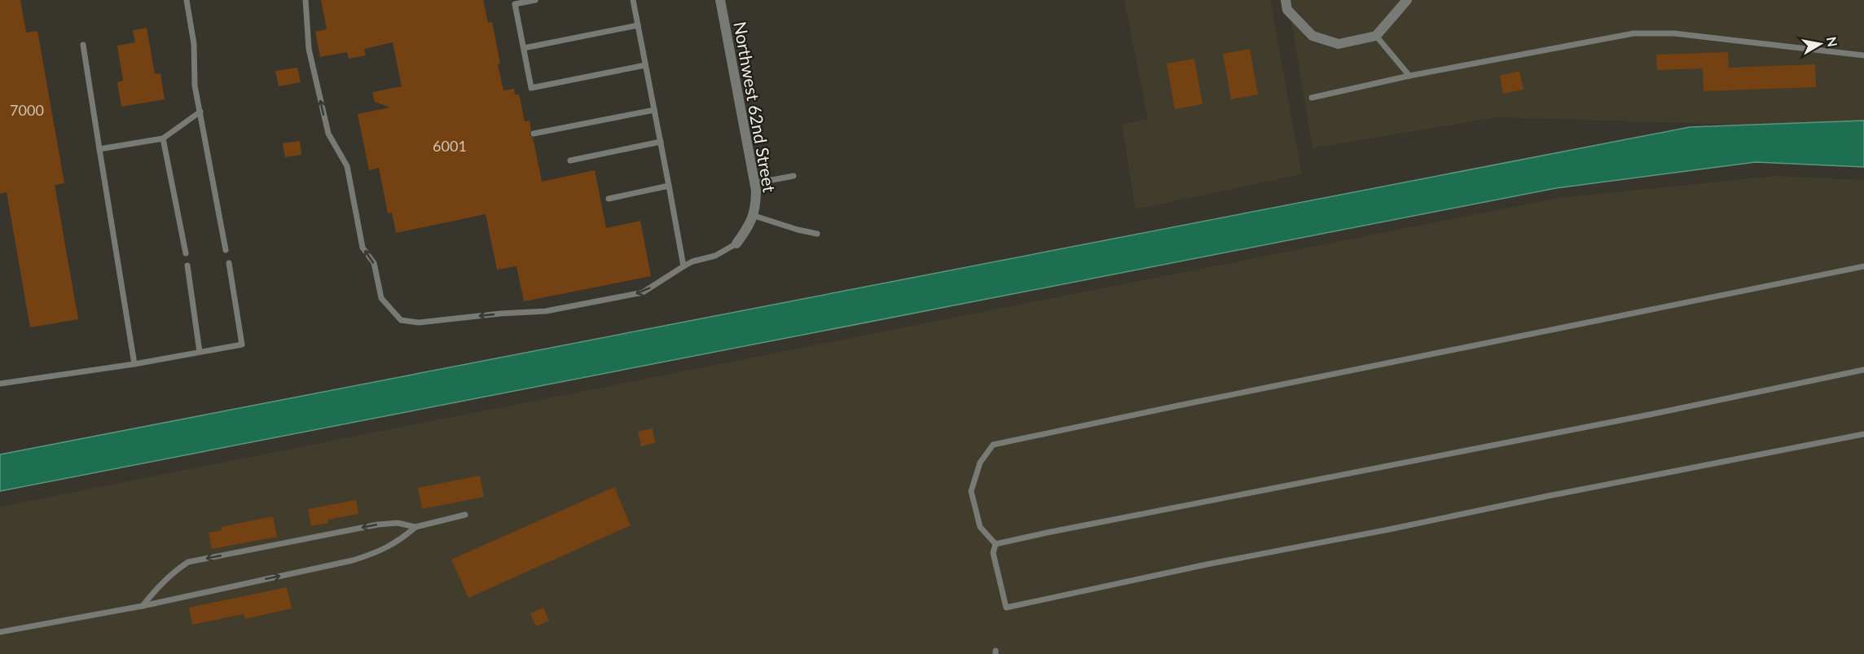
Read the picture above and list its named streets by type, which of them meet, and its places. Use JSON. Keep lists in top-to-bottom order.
{
  "streets": {
    "street": ["Northwest 62nd Street"]
  },
  "house_numbers": ["7000", "6001"],
  "north": "right"
}
